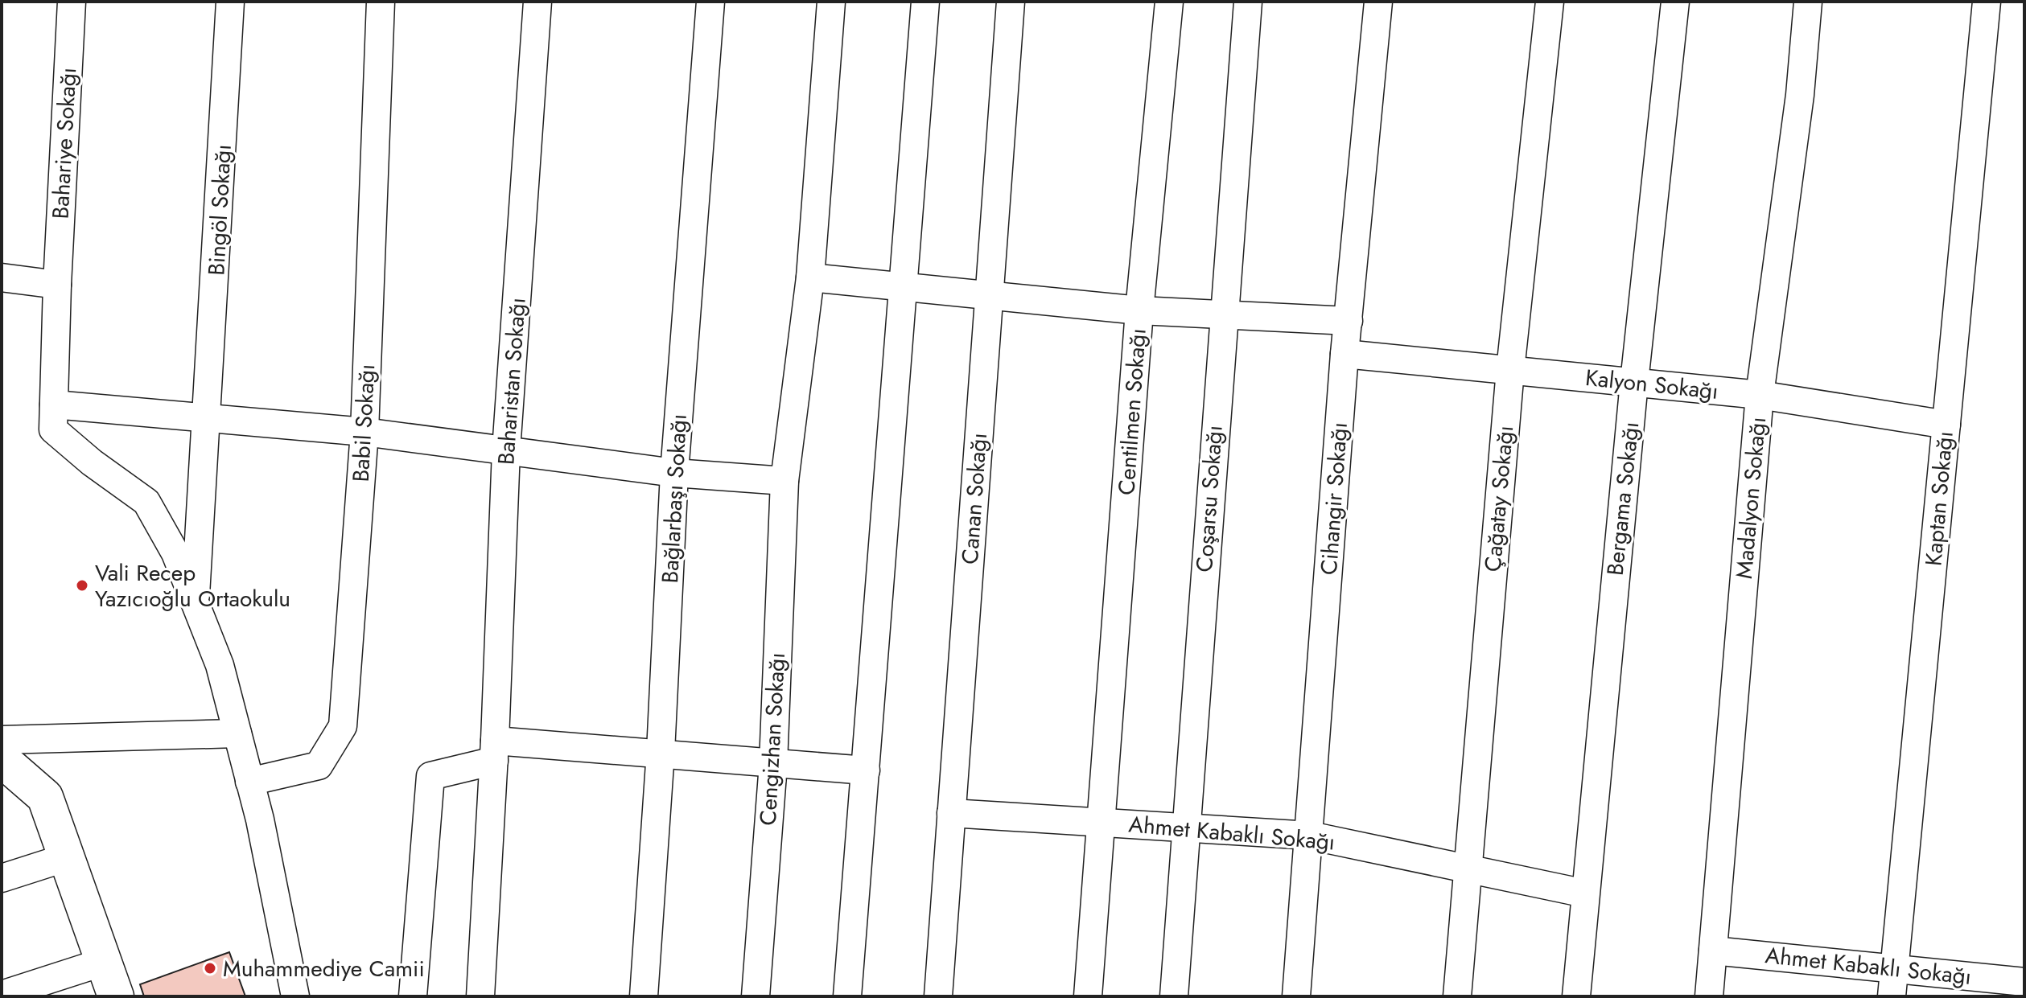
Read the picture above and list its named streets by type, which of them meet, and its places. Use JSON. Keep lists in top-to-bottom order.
{
  "streets": {
    "street": [
      "Bahariye Sokağı",
      "Bingöl Sokağı",
      "Baharistan Sokağı",
      "Kalyon Sokağı",
      "Centilmen Sokağı",
      "Babil Sokağı",
      "Madalyon Sokağı",
      "Bağlarbaşı Sokağı",
      "Canan Sokağı",
      "Coşarsu Sokağı",
      "Cihangir Sokağı",
      "Çağatay Sokağı",
      "Bergama Sokağı",
      "Kaptan Sokağı",
      "Cengizhan Sokağı",
      "Ahmet Kabaklı Sokağı"
    ]
  },
  "crossings": [
    ["Bahariye Sokağı", "Bingöl Sokağı"],
    ["Kalyon Sokağı", "Madalyon Sokağı"],
    ["Kalyon Sokağı", "Cihangir Sokağı"],
    ["Kalyon Sokağı", "Çağatay Sokağı"],
    ["Kalyon Sokağı", "Bergama Sokağı"],
    ["Kalyon Sokağı", "Kaptan Sokağı"],
    ["Centilmen Sokağı", "Ahmet Kabaklı Sokağı"],
    ["Madalyon Sokağı", "Ahmet Kabaklı Sokağı"],
    ["Canan Sokağı", "Ahmet Kabaklı Sokağı"],
    ["Coşarsu Sokağı", "Ahmet Kabaklı Sokağı"],
    ["Cihangir Sokağı", "Ahmet Kabaklı Sokağı"],
    ["Çağatay Sokağı", "Ahmet Kabaklı Sokağı"],
    ["Bergama Sokağı", "Ahmet Kabaklı Sokağı"],
    ["Kaptan Sokağı", "Ahmet Kabaklı Sokağı"]
  ],
  "places": ["Vali Recep Yazıcıoğlu Ortaokulu", "Muhammediye Camii"]
}
